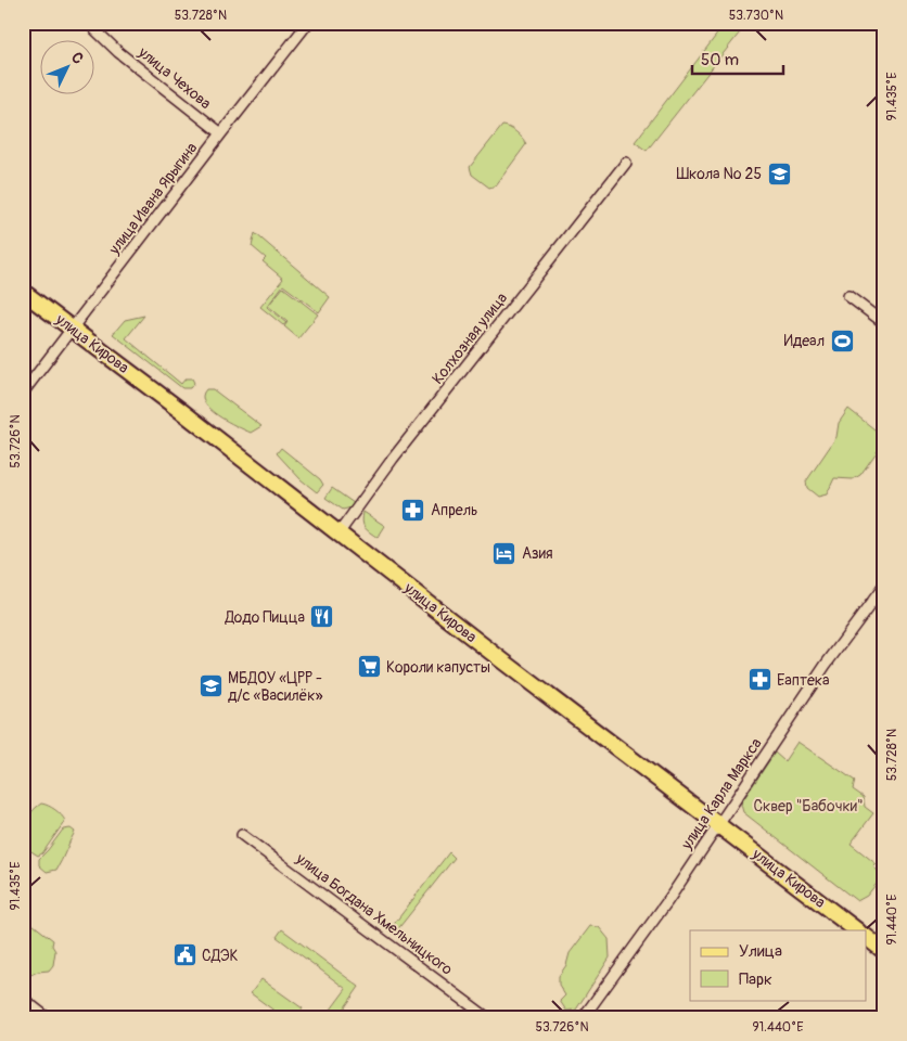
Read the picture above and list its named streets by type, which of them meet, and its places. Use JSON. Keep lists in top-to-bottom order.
{
  "streets": {
    "main road": ["улица Кирова"],
    "street": [
      "улица Чехова",
      "улица Ивана Ярыгина",
      "Колхозная улица",
      "улица Карла Маркса",
      "улица Богдана Хмельницкого"
    ]
  },
  "crossings": [
    ["улица Чехова", "улица Ивана Ярыгина"],
    ["улица Ивана Ярыгина", "улица Кирова"],
    ["Колхозная улица", "улица Кирова"],
    ["улица Кирова", "улица Карла Маркса"]
  ],
  "parks": ["Сквер \"Бабочки\""],
  "places": {
    "school or university": ["Школа № 25", "МБДОУ «ЦРР - д/с «Василёк»"],
    "sports": ["Идеал"],
    "pharmacy": ["Апрель", "Еаптека"],
    "hotel": ["Азия"],
    "restaurant": ["Додо Пицца"],
    "supermarket": ["Короли капусты"],
    "public building": ["СДЭК"]
  },
  "legend": ["Улица", "Парк"],
  "scale_bar": "50 m",
  "north": "top right",
  "coordinates": [
    "53.728°N",
    "53.730°N",
    "91.435°E",
    "53.726°N",
    "91.440°E"
  ]
}
